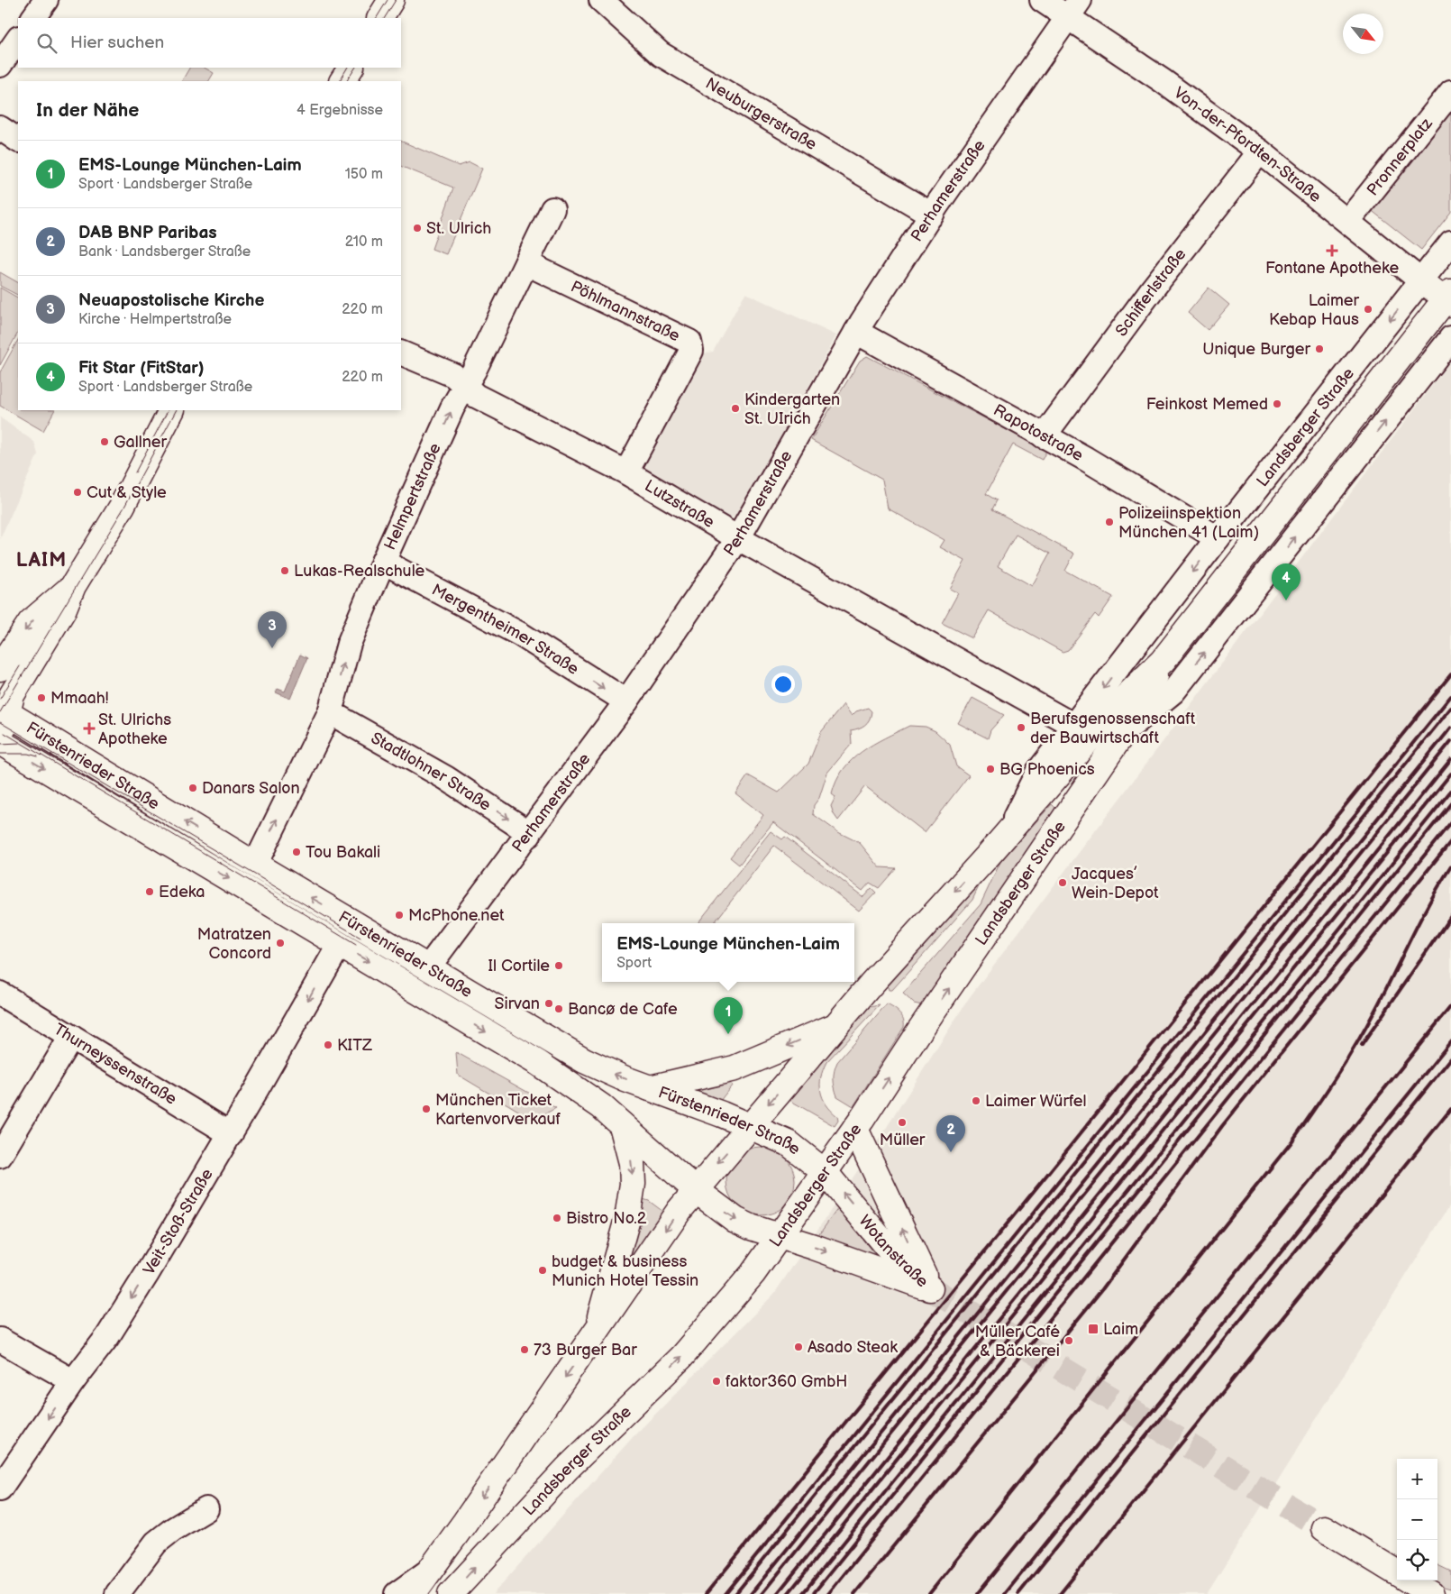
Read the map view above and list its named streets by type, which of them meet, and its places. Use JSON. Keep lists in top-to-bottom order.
{
  "streets": {
    "main road": ["Landsberger Straße", "Fürstenrieder Straße", "Wotanstraße"],
    "street": [
      "Neuburgerstraße",
      "Von-der-Pfordten-Straße",
      "Pronnerplatz",
      "Perhamerstraße",
      "Schifferlstraße",
      "Pöhlmannstraße",
      "Rapotostraße",
      "Helmpertstraße",
      "Lutzstraße",
      "Mergentheimer Straße",
      "Stadtlohner Straße",
      "Thurneyssenstraße",
      "Veit-Stoß-Straße"
    ]
  },
  "crossings": [
    ["Neuburgerstraße", "Perhamerstraße"],
    ["Von-der-Pfordten-Straße", "Pronnerplatz"],
    ["Von-der-Pfordten-Straße", "Perhamerstraße"],
    ["Von-der-Pfordten-Straße", "Schifferlstraße"],
    ["Von-der-Pfordten-Straße", "Landsberger Straße"],
    ["Perhamerstraße", "Rapotostraße"],
    ["Perhamerstraße", "Lutzstraße"],
    ["Perhamerstraße", "Mergentheimer Straße"],
    ["Perhamerstraße", "Fürstenrieder Straße"],
    ["Perhamerstraße", "Stadtlohner Straße"],
    ["Schifferlstraße", "Rapotostraße"],
    ["Pöhlmannstraße", "Helmpertstraße"],
    ["Pöhlmannstraße", "Lutzstraße"],
    ["Landsberger Straße", "Rapotostraße"],
    ["Landsberger Straße", "Lutzstraße"],
    ["Landsberger Straße", "Fürstenrieder Straße"],
    ["Landsberger Straße", "Wotanstraße"],
    ["Helmpertstraße", "Lutzstraße"],
    ["Helmpertstraße", "Mergentheimer Straße"],
    ["Helmpertstraße", "Fürstenrieder Straße"],
    ["Helmpertstraße", "Stadtlohner Straße"],
    ["Fürstenrieder Straße", "Veit-Stoß-Straße"],
    ["Fürstenrieder Straße", "Wotanstraße"],
    ["Thurneyssenstraße", "Veit-Stoß-Straße"]
  ],
  "one_way": ["Helmpertstraße", "Mergentheimer Straße", "Stadtlohner Straße"],
  "districts": ["LAIM"],
  "places": {
    "other": [
      "St. Ulrich",
      "Laimer Kebap Haus",
      "Unique Burger",
      "Feinkost Memed",
      "Kindergarten St. UIrich",
      "Gallner",
      "Cut & Style",
      "Polizeiinspektion München 41 (Laim)",
      "Lukas-Realschule",
      "Mmaah!",
      "Berufsgenossenschaft der Bauwirtschaft",
      "BG Phoenics",
      "Danars Salon",
      "Tou Bakali",
      "Jacques’ Wein-Depot",
      "Edeka",
      "McPhone.net",
      "Matratzen Concord",
      "Il Cortile",
      "Sirvan",
      "Bancø de Cafe",
      "KITZ",
      "Laimer Würfel",
      "München Ticket Kartenvorverkauf",
      "Müller",
      "Bistro No.2",
      "budget & business Munich Hotel Tessin",
      "Müller Café & Bäckerei",
      "Asado Steak",
      "73 Burger Bar",
      "faktor360 GmbH"
    ],
    "health": ["Fontane Apotheke", "St. Ulrichs Apotheke"],
    "transit": ["Laim"]
  },
  "north": "bottom right",
  "page": {
    "search": "Hier suchen",
    "heading": ["In der Nähe", "4 Ergebnisse"],
    "list": [
      {
        "mark": "1",
        "name": "EMS-Lounge München-Laim",
        "note": "Sport · Landsberger Straße",
        "value": "150 m"
      },
      {
        "mark": "2",
        "name": "DAB BNP Paribas",
        "note": "Bank · Landsberger Straße",
        "value": "210 m"
      },
      {
        "mark": "3",
        "name": "Neuapostolische Kirche",
        "note": "Kirche · Helmpertstraße",
        "value": "220 m"
      },
      {
        "mark": "4",
        "name": "Fit Star (FitStar)",
        "note": "Sport · Landsberger Straße",
        "value": "220 m"
      }
    ],
    "pins": [
      "4",
      "3",
      "1",
      "2"
    ],
    "popup": ["EMS-Lounge München-Laim", "Sport"],
    "map_buttons": ["+", "−"]
  }
}
